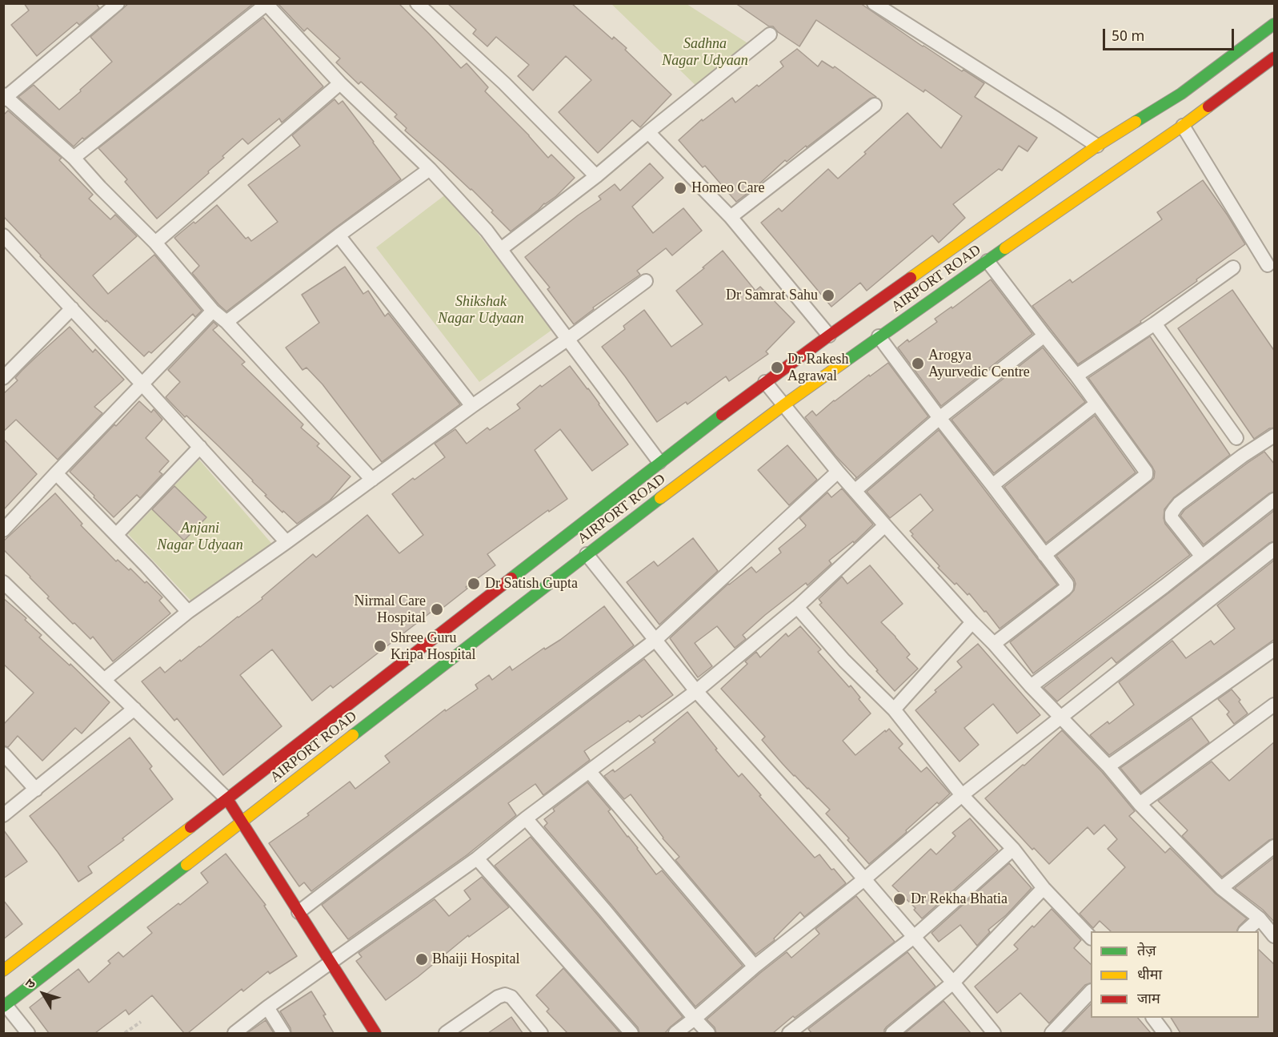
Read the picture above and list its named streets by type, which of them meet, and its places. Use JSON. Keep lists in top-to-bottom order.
{
  "streets": {
    "main road": ["AIRPORT ROAD"]
  },
  "parks": ["Sadhna Nagar Udyaan", "Shikshak Nagar Udyaan", "Anjani Nagar Udyaan"],
  "places": [
    "Homeo Care",
    "Dr Samrat Sahu",
    "Arogya Ayurvedic Centre",
    "Dr Rakesh Agrawal",
    "Dr Satish Gupta",
    "Nirmal Care Hospital",
    "Shree Guru Kripa Hospital",
    "Dr Rekha Bhatia",
    "Bhaiji Hospital"
  ],
  "legend": ["तेज़", "धीमा", "जाम"],
  "scale_bar": "50 m",
  "north": "top left"
}
